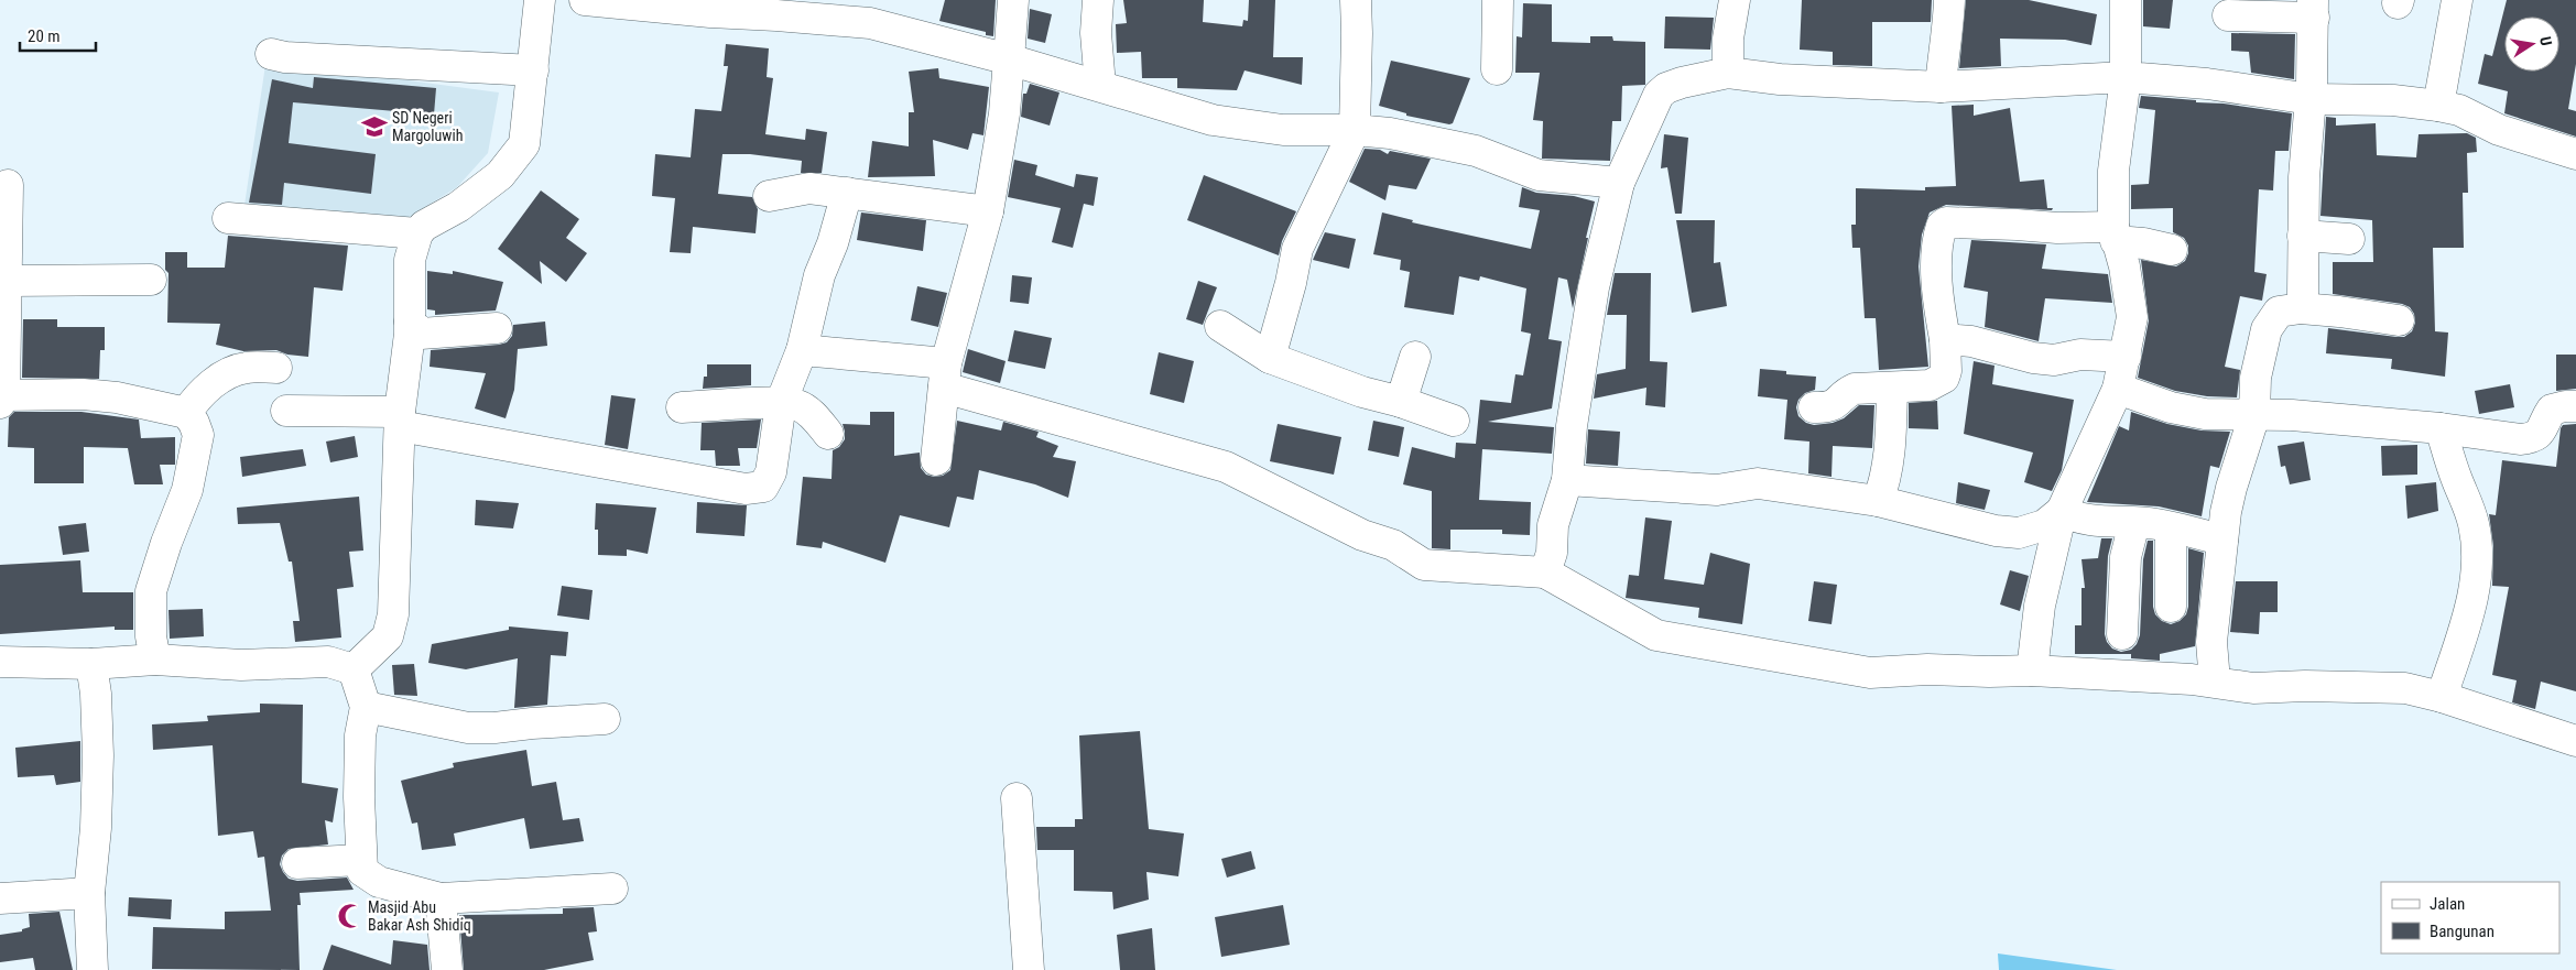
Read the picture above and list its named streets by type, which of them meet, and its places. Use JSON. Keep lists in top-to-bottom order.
{
  "places": {
    "school or university": ["SD Negeri Margoluwih"],
    "mosque": ["Masjid Abu Bakar Ash Shidiq"]
  },
  "legend": ["Jalan", "Bangunan"],
  "scale_bar": "20 m",
  "north": "right"
}
